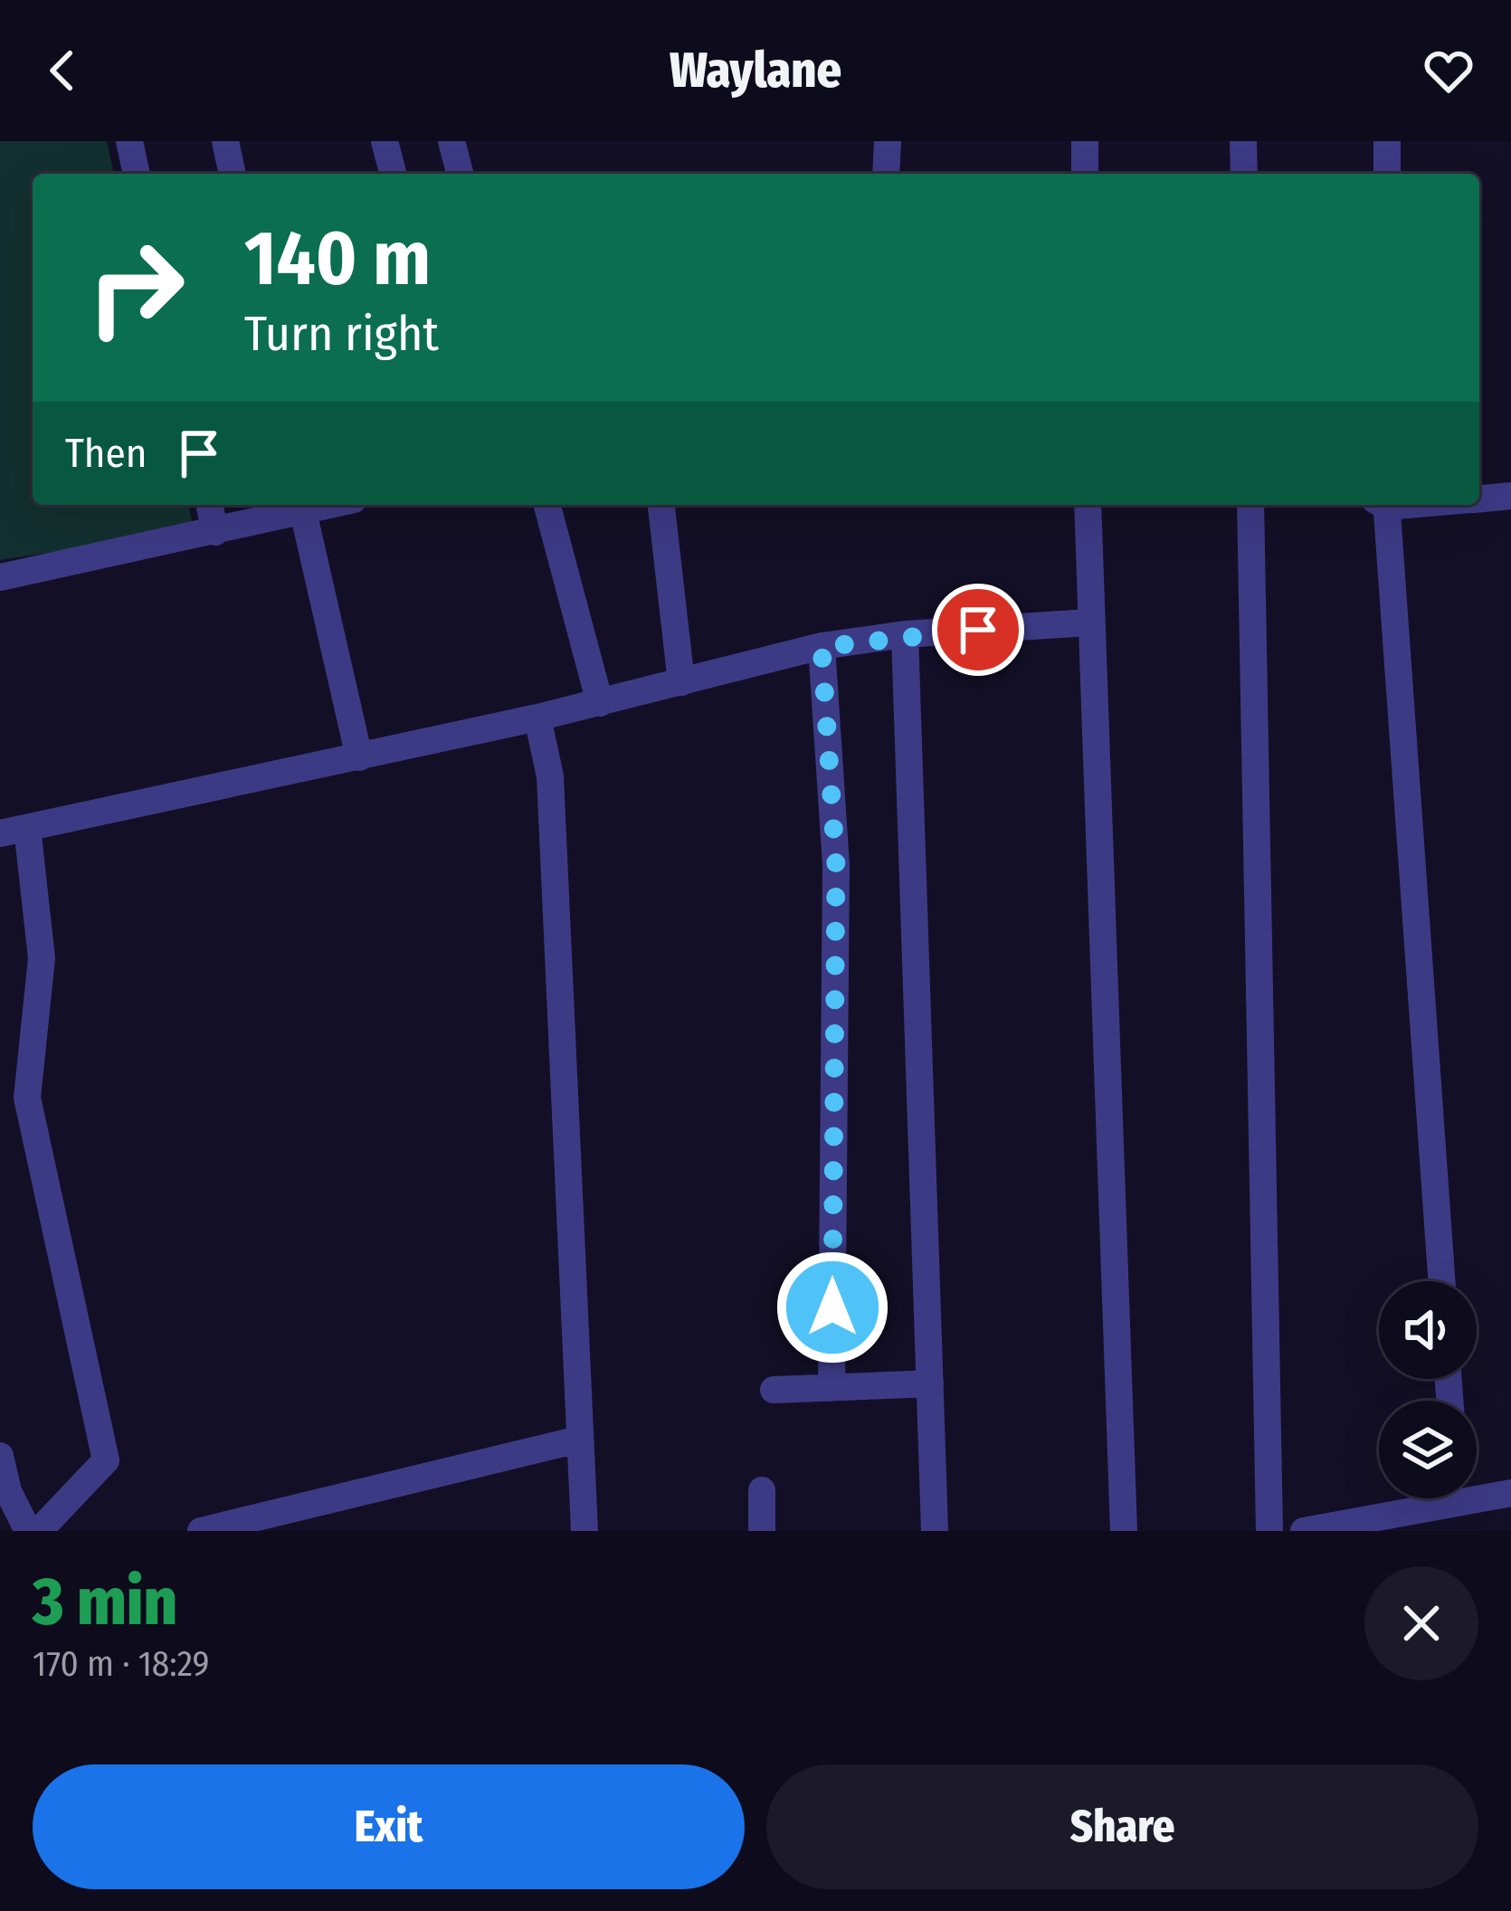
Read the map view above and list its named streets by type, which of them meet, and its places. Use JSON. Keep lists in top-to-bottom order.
{
  "page": {
    "header": "Waylane",
    "turn": ["140 m", "Turn right"],
    "then": "Then",
    "heading": ["3 min", "170 m · 18:29"],
    "buttons": ["Exit", "Share"]
  }
}
